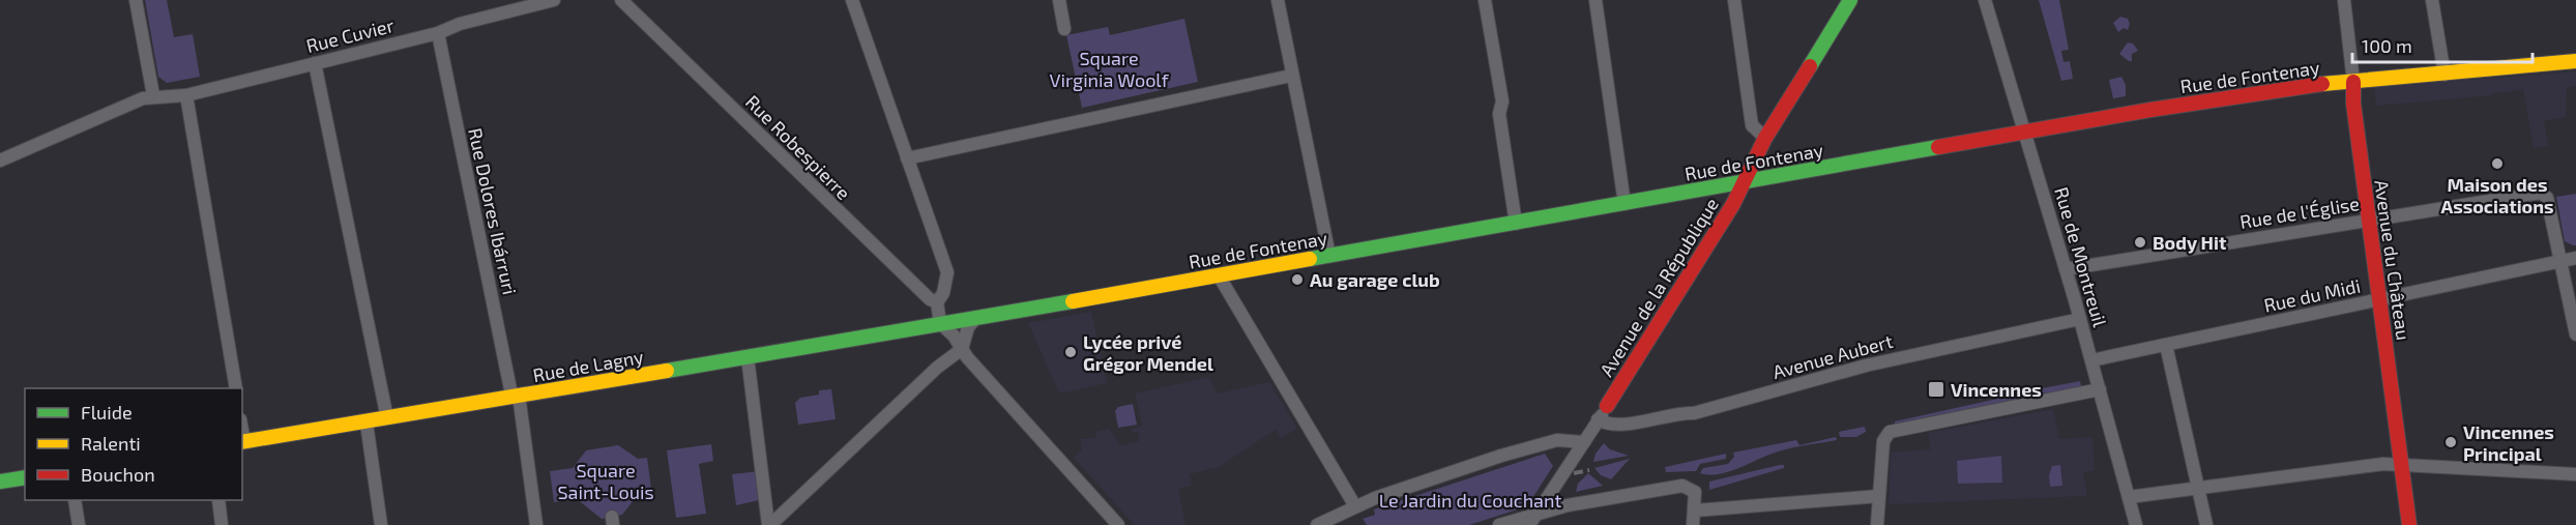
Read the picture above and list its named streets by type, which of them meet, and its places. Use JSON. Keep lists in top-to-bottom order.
{
  "streets": {
    "main road": [
      "Rue de Fontenay",
      "Avenue du Château",
      "Avenue de la République",
      "Rue de Lagny"
    ],
    "street": [
      "Rue Cuvier",
      "Rue Robespierre",
      "Rue Dolores Ibárruri",
      "Rue de l'Église",
      "Rue de Montreuil",
      "Rue du Midi",
      "Avenue Aubert"
    ]
  },
  "crossings": [
    ["Rue Cuvier", "Rue Dolores Ibárruri"],
    ["Rue de Fontenay", "Rue de Montreuil"],
    ["Rue de Fontenay", "Avenue du Château"],
    ["Rue de Fontenay", "Avenue de la République"],
    ["Rue de Fontenay", "Rue de Lagny"],
    ["Rue Dolores Ibárruri", "Rue de Lagny"],
    ["Rue de l'Église", "Rue de Montreuil"],
    ["Rue de l'Église", "Avenue du Château"],
    ["Rue de l'Église", "Rue du Midi"],
    ["Rue de Montreuil", "Rue du Midi"],
    ["Rue de Montreuil", "Avenue Aubert"],
    ["Avenue du Château", "Rue du Midi"],
    ["Avenue de la République", "Avenue Aubert"]
  ],
  "parks": ["Square Virginia Woolf", "Square Saint-Louis", "Le Jardin du Couchant"],
  "places": {
    "other": [
      "Maison des Associations",
      "Body Hit",
      "Au garage club",
      "Lycée privé Grégor Mendel",
      "Vincennes Principal"
    ],
    "transit": ["Vincennes"]
  },
  "legend": ["Fluide", "Ralenti", "Bouchon"],
  "scale_bar": "100 m"
}
